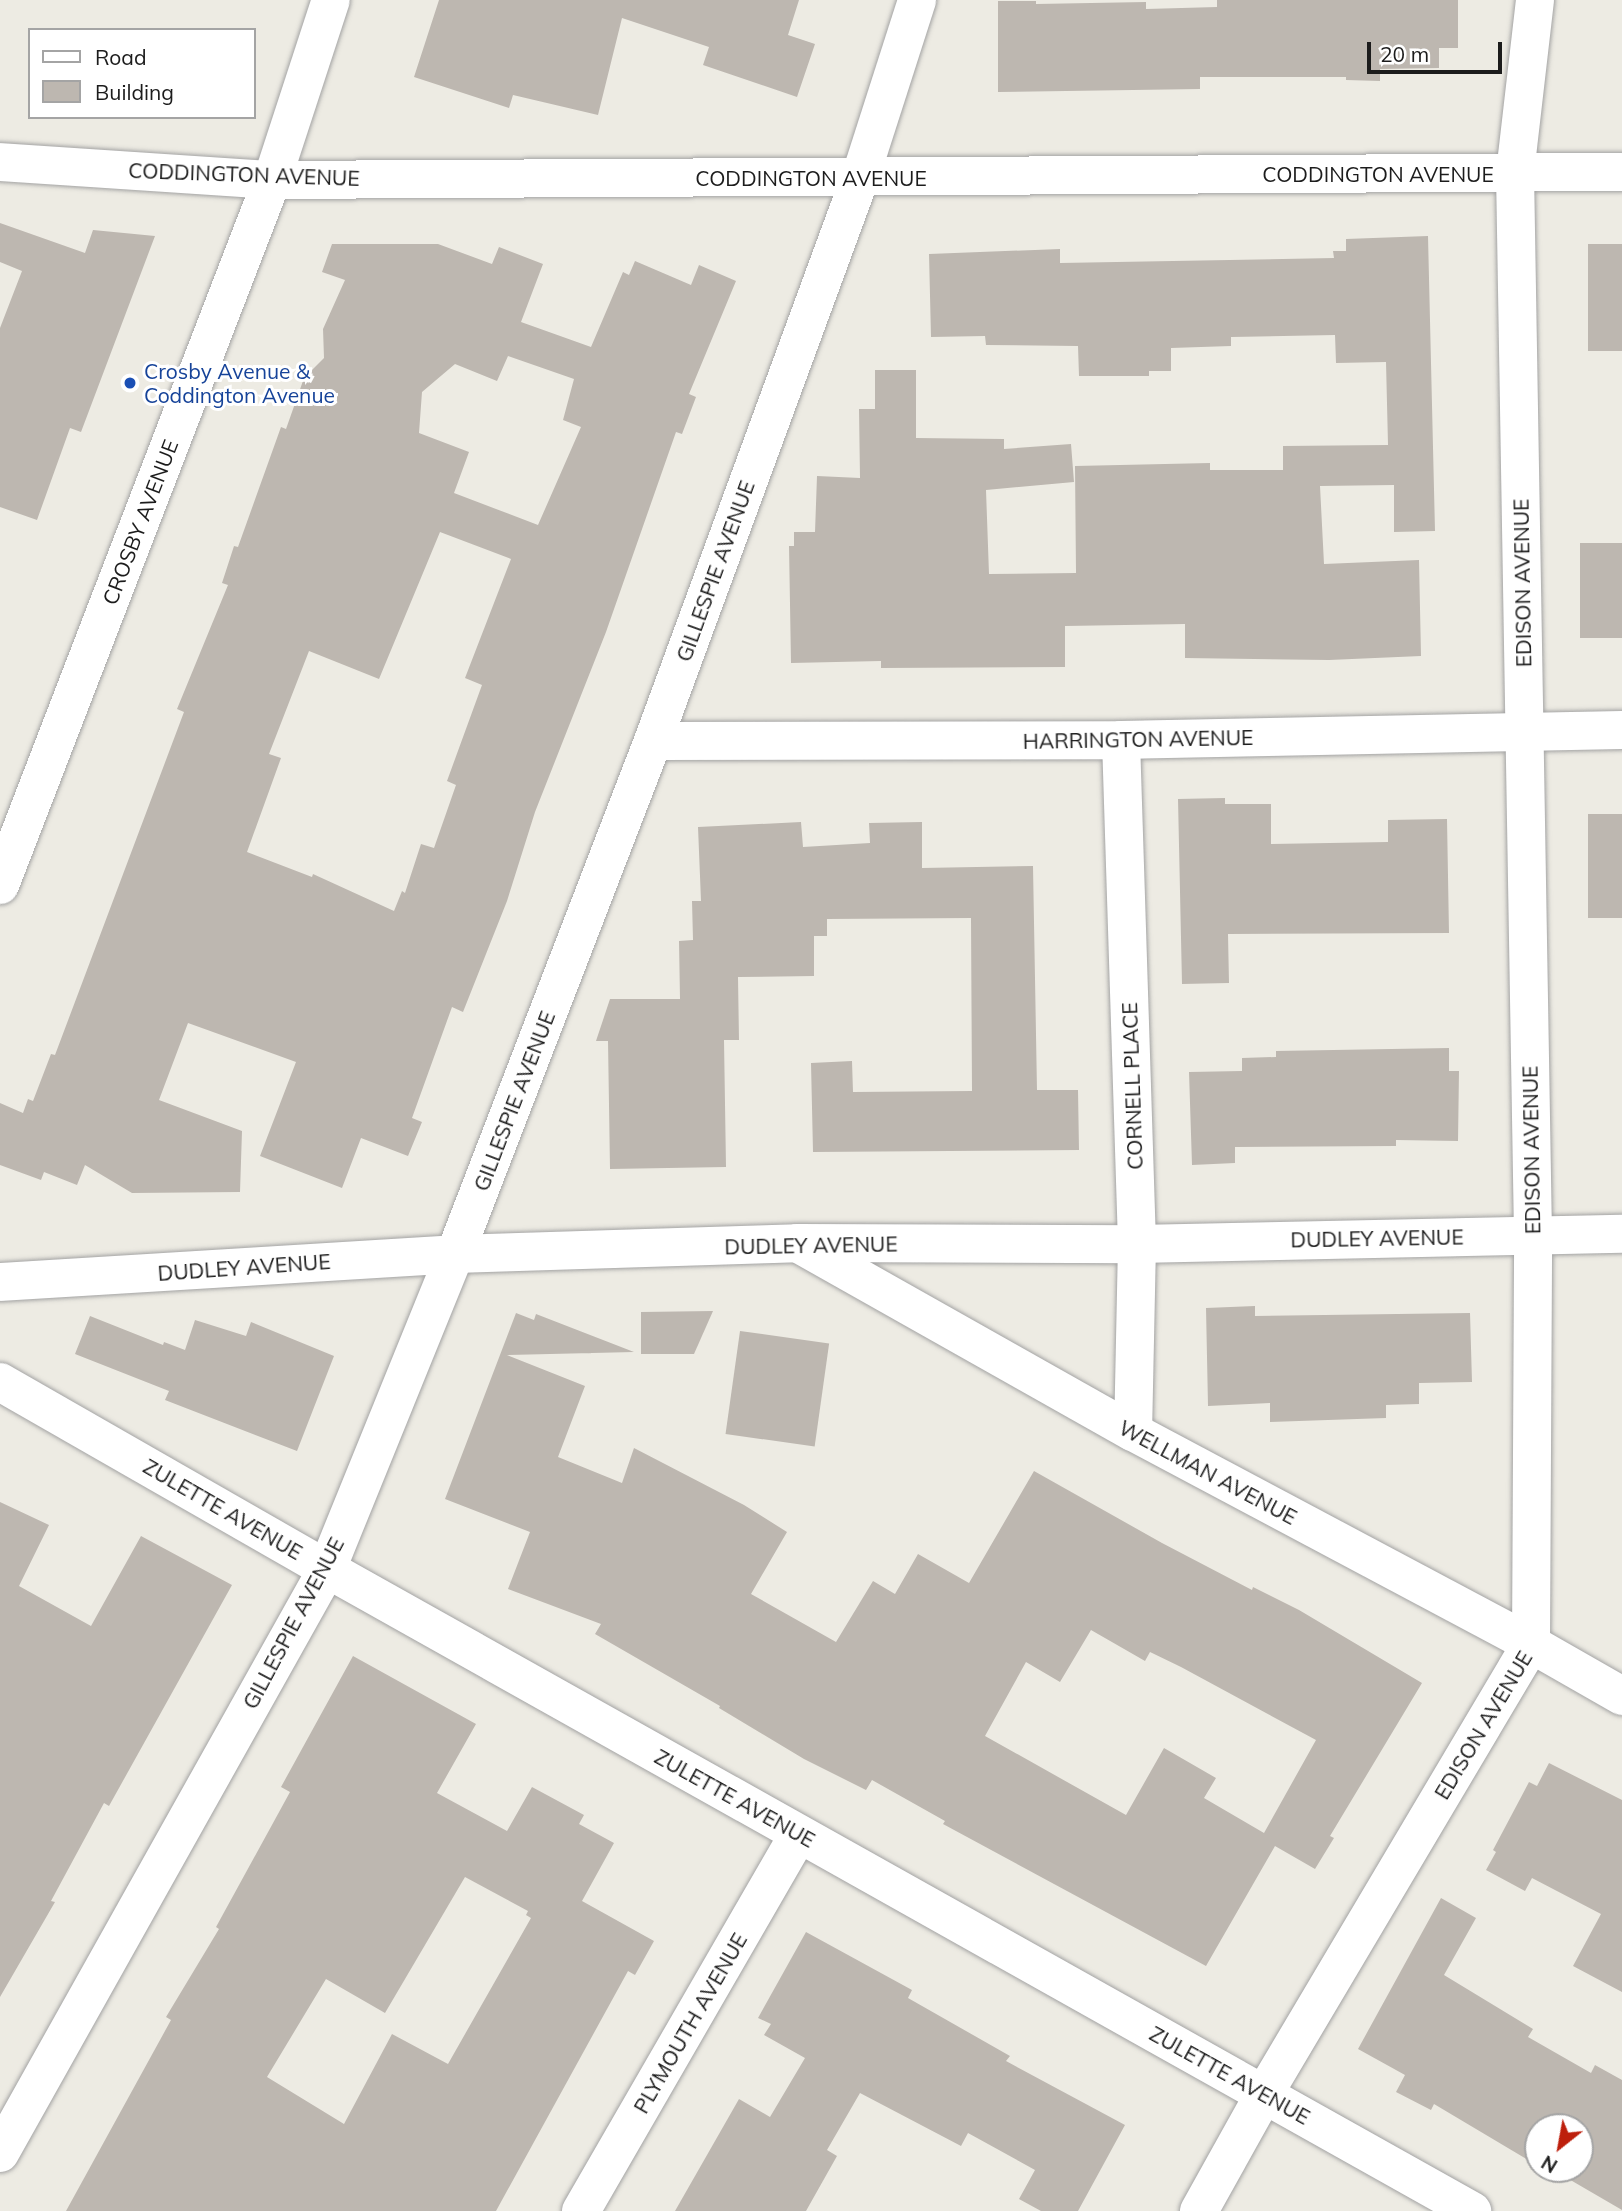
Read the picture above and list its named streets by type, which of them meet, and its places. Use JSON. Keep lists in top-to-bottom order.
{
  "streets": {
    "street": [
      "CODDINGTON AVENUE",
      "CROSBY AVENUE",
      "GILLESPIE AVENUE",
      "EDISON AVENUE",
      "HARRINGTON AVENUE",
      "CORNELL PLACE",
      "DUDLEY AVENUE",
      "WELLMAN AVENUE",
      "ZULETTE AVENUE",
      "PLYMOUTH AVENUE"
    ]
  },
  "crossings": [
    ["CODDINGTON AVENUE", "CROSBY AVENUE"],
    ["CODDINGTON AVENUE", "GILLESPIE AVENUE"],
    ["CODDINGTON AVENUE", "EDISON AVENUE"],
    ["GILLESPIE AVENUE", "HARRINGTON AVENUE"],
    ["GILLESPIE AVENUE", "DUDLEY AVENUE"],
    ["GILLESPIE AVENUE", "ZULETTE AVENUE"],
    ["EDISON AVENUE", "HARRINGTON AVENUE"],
    ["EDISON AVENUE", "DUDLEY AVENUE"],
    ["EDISON AVENUE", "WELLMAN AVENUE"],
    ["EDISON AVENUE", "ZULETTE AVENUE"],
    ["HARRINGTON AVENUE", "CORNELL PLACE"],
    ["CORNELL PLACE", "DUDLEY AVENUE"],
    ["CORNELL PLACE", "WELLMAN AVENUE"],
    ["DUDLEY AVENUE", "WELLMAN AVENUE"],
    ["ZULETTE AVENUE", "PLYMOUTH AVENUE"]
  ],
  "places": ["Crosby Avenue & Coddington Avenue"],
  "legend": ["Road", "Building"],
  "scale_bar": "20 m",
  "north": "bottom left"
}
